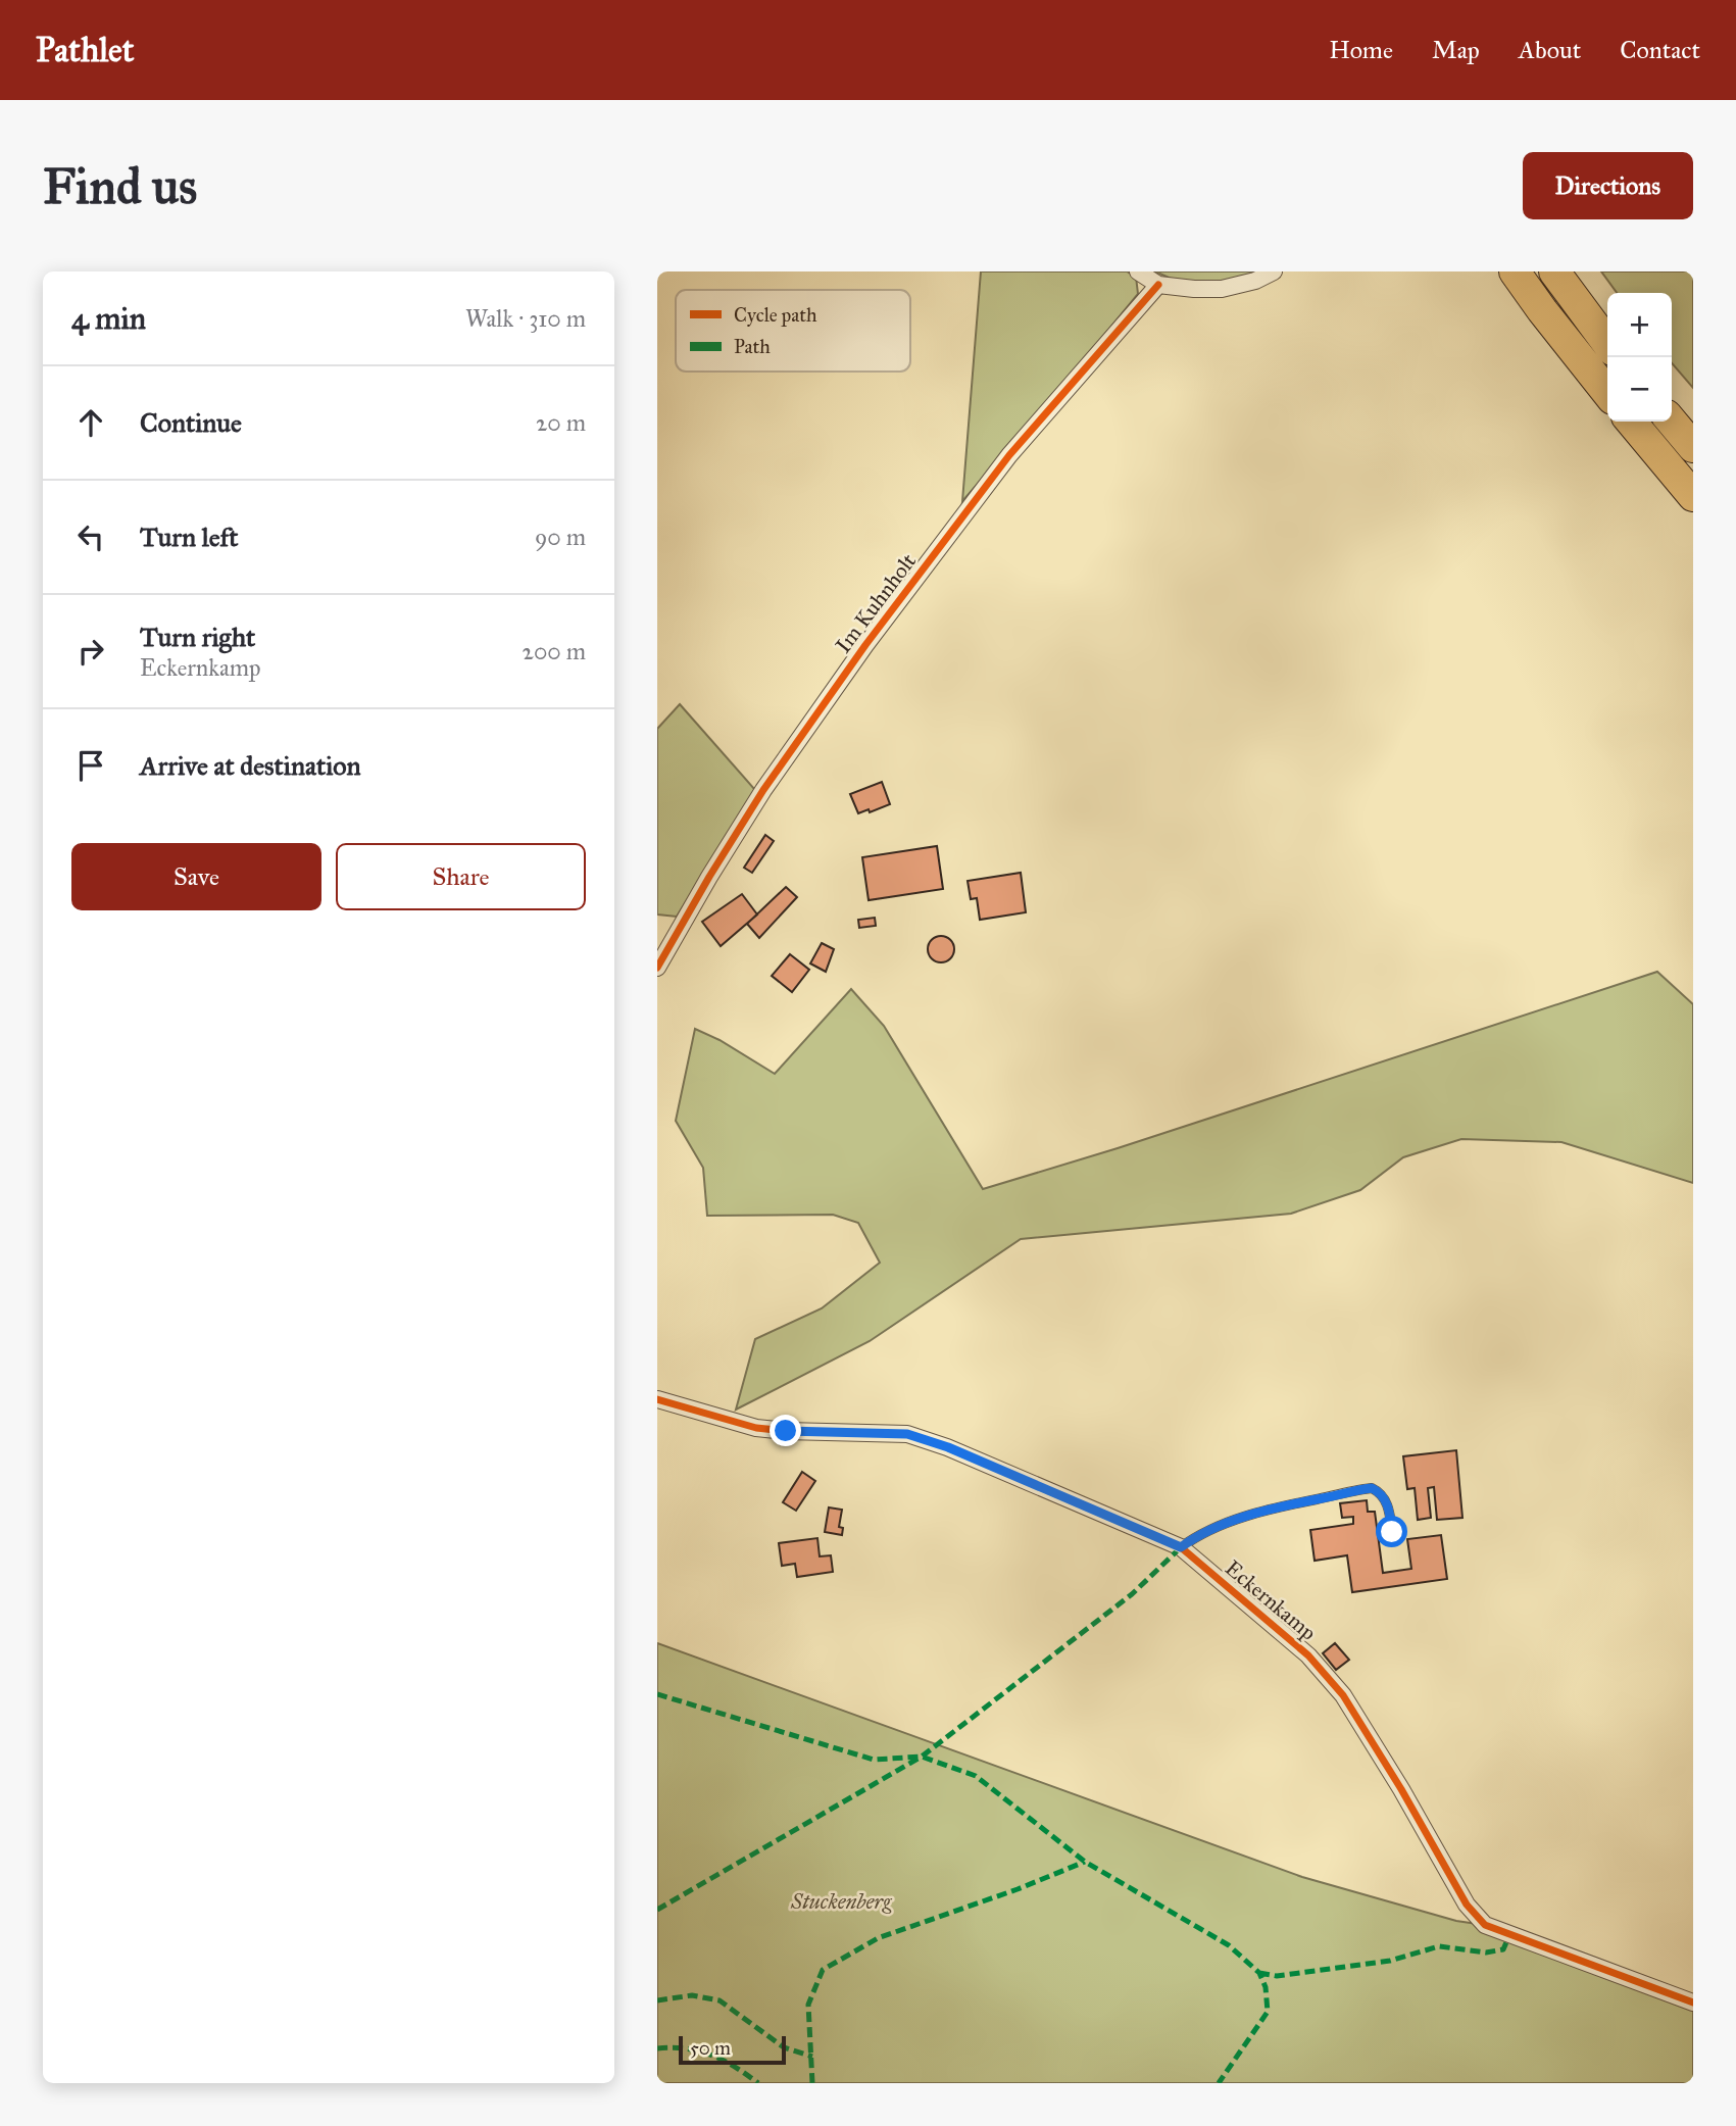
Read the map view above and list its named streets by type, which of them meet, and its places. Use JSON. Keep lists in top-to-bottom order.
{
  "streets": {
    "street": ["Im Kuhnholt", "Eckernkamp"]
  },
  "parks": ["Stuckenberg"],
  "legend": ["Cycle path", "Path"],
  "scale_bar": "50 m",
  "page": {
    "header": "Pathlet",
    "nav": [
      "Home",
      "Map",
      "About",
      "Contact"
    ],
    "buttons": [
      "Directions",
      ["Save", "Share"]
    ],
    "title": "Find us",
    "heading": ["4 min", "Walk · 310 m"],
    "map_buttons": ["+", "−"],
    "list": [
      ["Continue", "20 m"],
      ["Turn left", "90 m"],
      ["Turn right", "Eckernkamp", "200 m"],
      "Arrive at destination"
    ],
    "scale": "50 m"
  }
}
